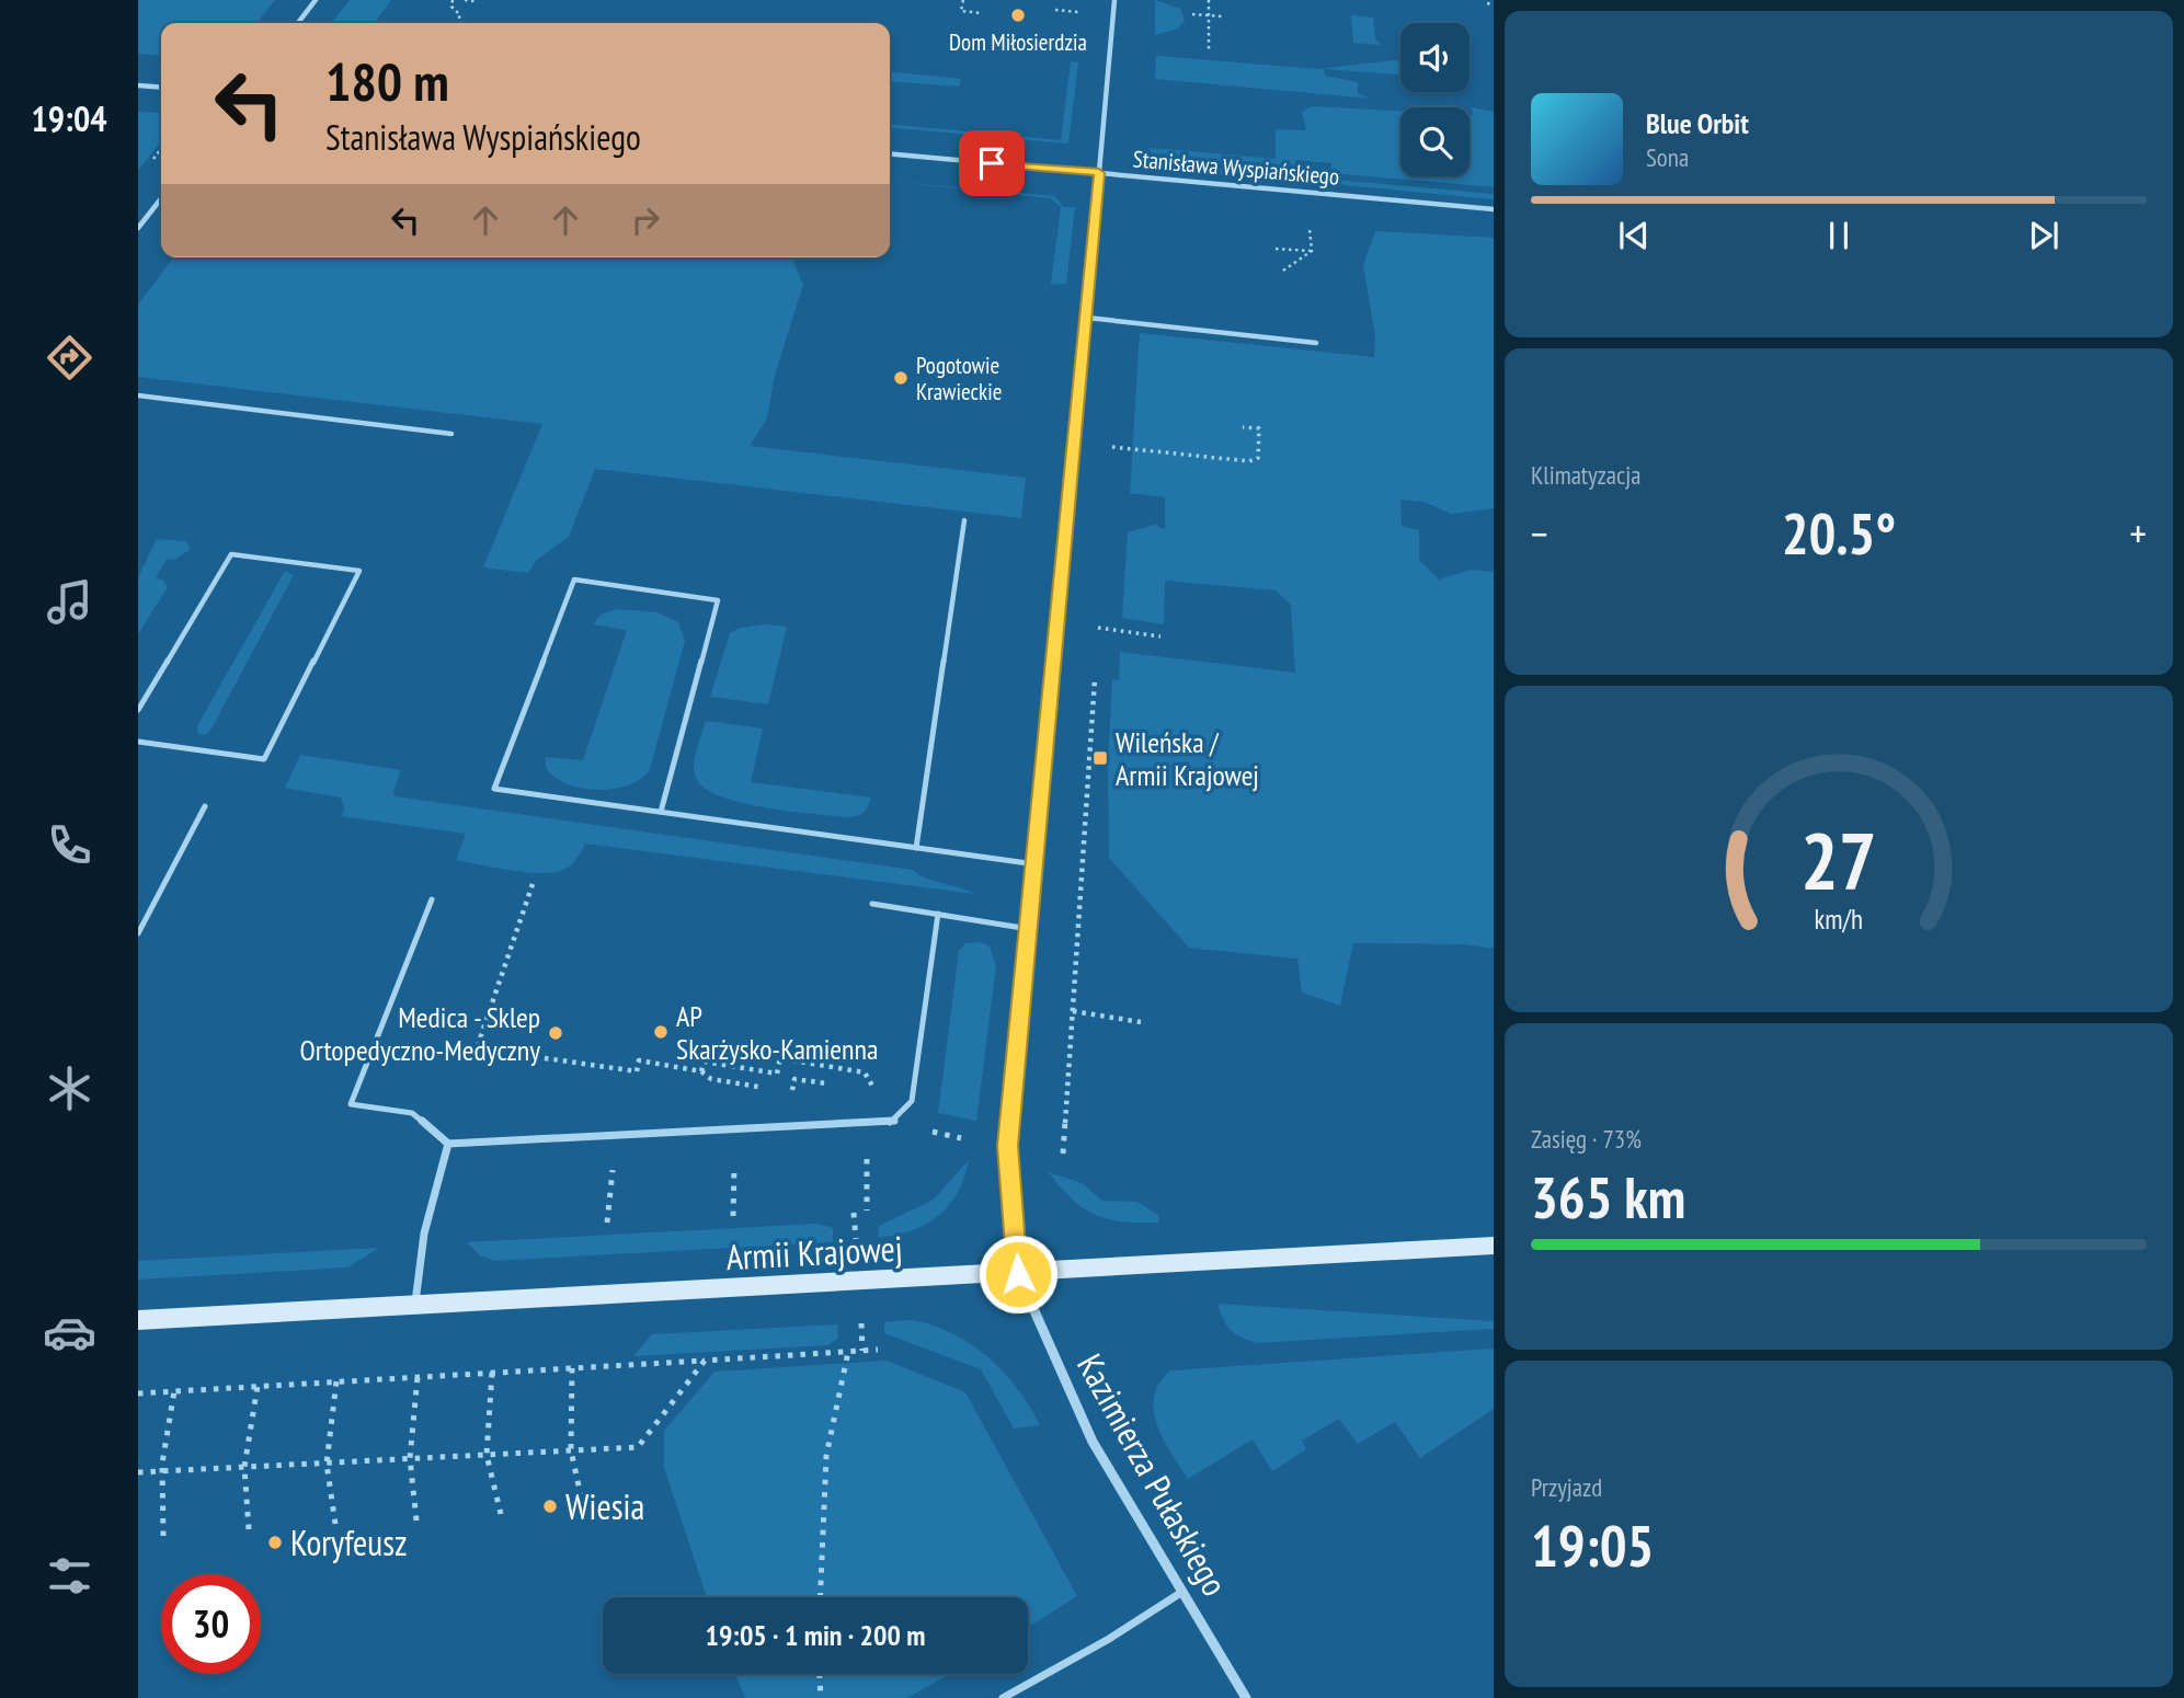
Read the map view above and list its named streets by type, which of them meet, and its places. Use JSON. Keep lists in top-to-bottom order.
{
  "streets": {
    "street": ["Stanisława Wyspiańskiego", "Armii Krajowej", "Kazimierza Pułaskiego"]
  },
  "crossings": [
    ["Stanisława Wyspiańskiego", "Kazimierza Pułaskiego"],
    ["Armii Krajowej", "Kazimierza Pułaskiego"]
  ],
  "places": {
    "other": [
      "Dom Miłosierdzia",
      "Pogotowie Krawieckie",
      "AP Skarżysko-Kamienna",
      "Medica - Sklep Ortopedyczno-Medyczny",
      "Wiesia",
      "Koryfeusz"
    ],
    "transit": ["Wileńska / Armii Krajowej"]
  },
  "page": {
    "tabs": "19:04",
    "turn": ["180 m", "Stanisława Wyspiańskiego"],
    "song": ["Blue Orbit", "Sona"],
    "tile": [
      "Klimatyzacja",
      ["Zasięg · 73%", "365 km"],
      ["Przyjazd", "19:05"]
    ],
    "heat": ["−", "20.5°", "+"],
    "limit": "30",
    "trip": "19:05 · 1 min · 200 m",
    "gauge": ["27", "km/h"]
  }
}
